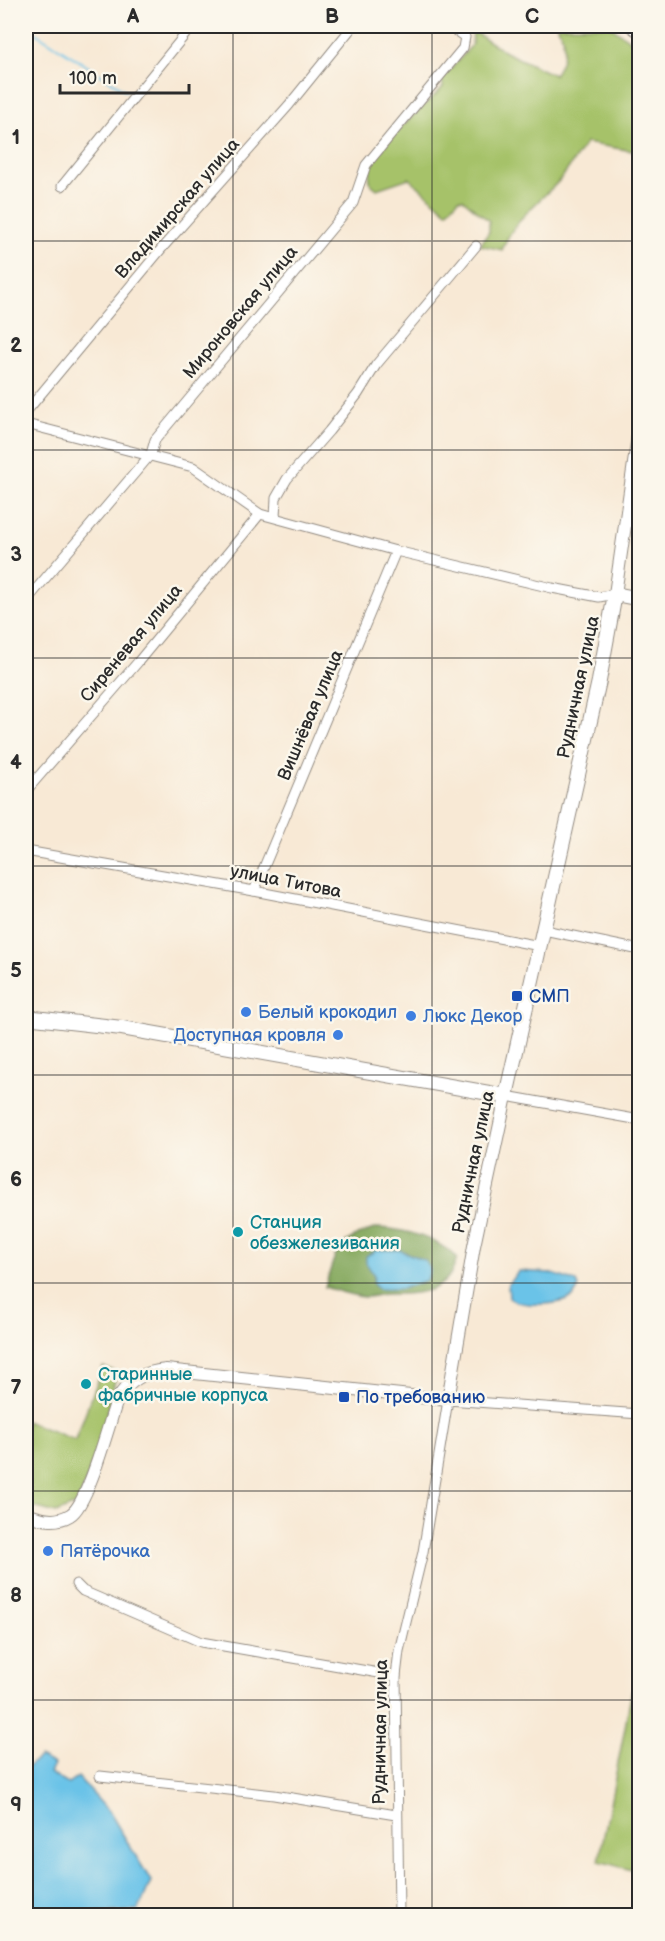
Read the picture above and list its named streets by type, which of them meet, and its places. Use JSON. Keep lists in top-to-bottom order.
{
  "streets": {
    "main road": ["Рудничная улица"],
    "street": [
      "Владимирская улица",
      "Мироновская улица",
      "Сиреневая улица",
      "Вишнёвая улица",
      "улица Титова"
    ]
  },
  "crossings": [
    ["Рудничная улица", "улица Титова"],
    ["Вишнёвая улица", "улица Титова"]
  ],
  "places": {
    "transit": ["СМП", "По требованию"],
    "other": [
      "Белый крокодил",
      "Люкс Декор",
      "Доступная кровля",
      "Станция обезжелезивания",
      "Старинные фабричные корпуса",
      "Пятёрочка"
    ]
  },
  "scale_bar": "100 m",
  "grid": {
    "columns": ["A", "B", "C"],
    "rows": [
      "1",
      "2",
      "3",
      "4",
      "5",
      "6",
      "7",
      "8",
      "9"
    ]
  }
}
